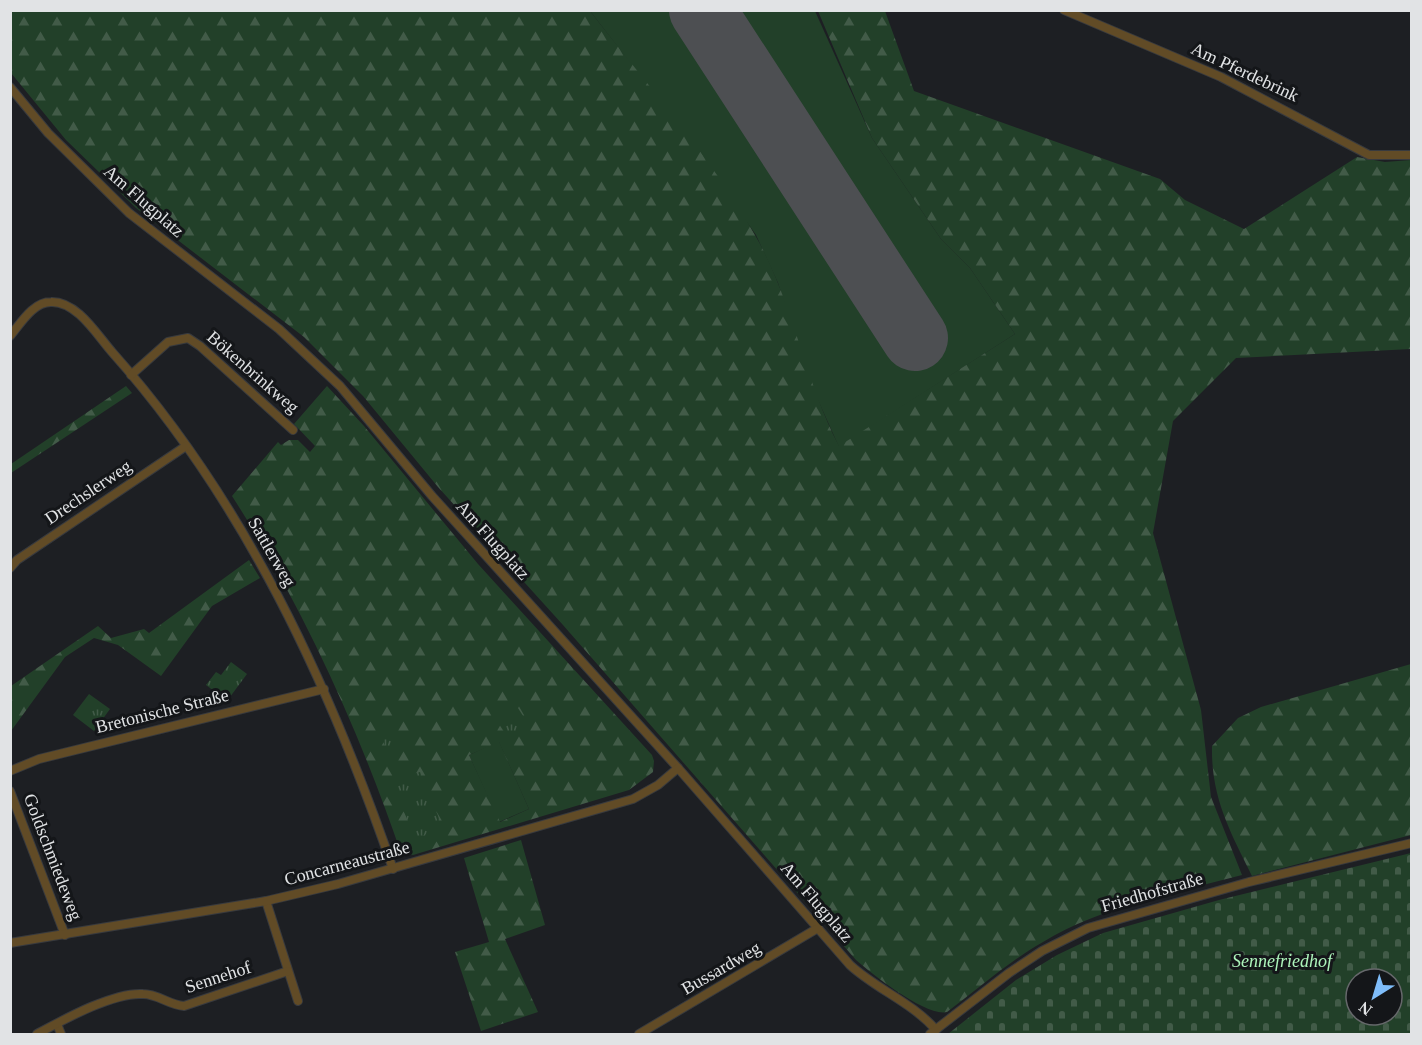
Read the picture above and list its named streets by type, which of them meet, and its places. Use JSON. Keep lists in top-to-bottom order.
{
  "streets": {
    "street": [
      "Am Pferdebrink",
      "Am Flugplatz",
      "Bökenbrinkweg",
      "Drechslerweg",
      "Sattlerweg",
      "Bretonische Straße",
      "Goldschmiedeweg",
      "Concarneaustraße",
      "Friedhofstraße",
      "Bussardweg",
      "Sennehof"
    ]
  },
  "crossings": [
    ["Am Flugplatz", "Concarneaustraße"],
    ["Am Flugplatz", "Friedhofstraße"],
    ["Am Flugplatz", "Bussardweg"],
    ["Bökenbrinkweg", "Sattlerweg"],
    ["Drechslerweg", "Sattlerweg"],
    ["Sattlerweg", "Bretonische Straße"],
    ["Sattlerweg", "Concarneaustraße"],
    ["Goldschmiedeweg", "Concarneaustraße"]
  ],
  "parks": ["Sennefriedhof"],
  "north": "bottom left"
}
